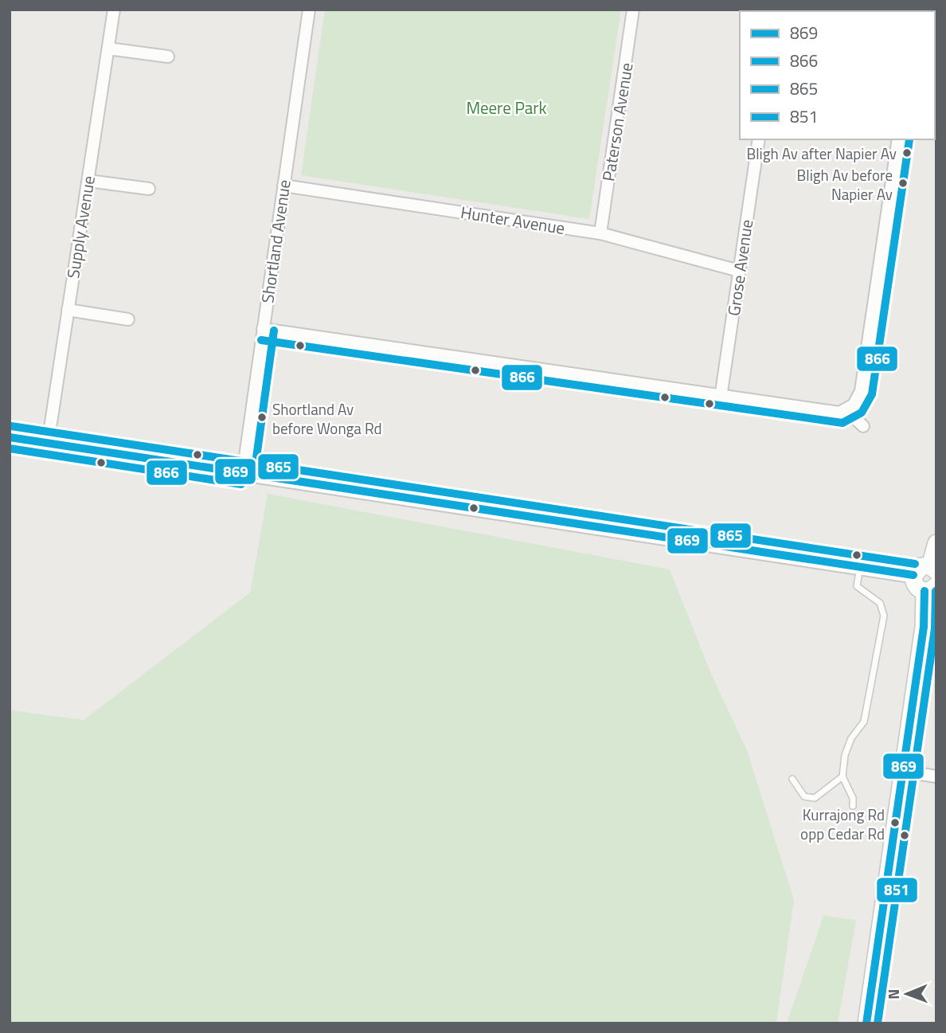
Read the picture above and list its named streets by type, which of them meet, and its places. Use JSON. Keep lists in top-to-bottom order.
{
  "streets": {
    "street": [
      "Paterson Avenue",
      "Hunter Avenue",
      "Supply Avenue",
      "Shortland Avenue",
      "Grose Avenue"
    ]
  },
  "crossings": [
    ["Paterson Avenue", "Hunter Avenue"],
    ["Hunter Avenue", "Shortland Avenue"],
    ["Hunter Avenue", "Grose Avenue"]
  ],
  "parks": ["Meere Park"],
  "places": [
    "Bligh Av after Napier Av",
    "Bligh Av before Napier Av",
    "Shortland Av before Wonga Rd",
    "Kurrajong Rd opp Cedar Rd"
  ],
  "lines": [
    "transit line 866",
    "transit line 865",
    "transit line 869",
    "transit line 851"
  ],
  "legend": [
    "869",
    "866",
    "865",
    "851"
  ],
  "north": "left"
}
